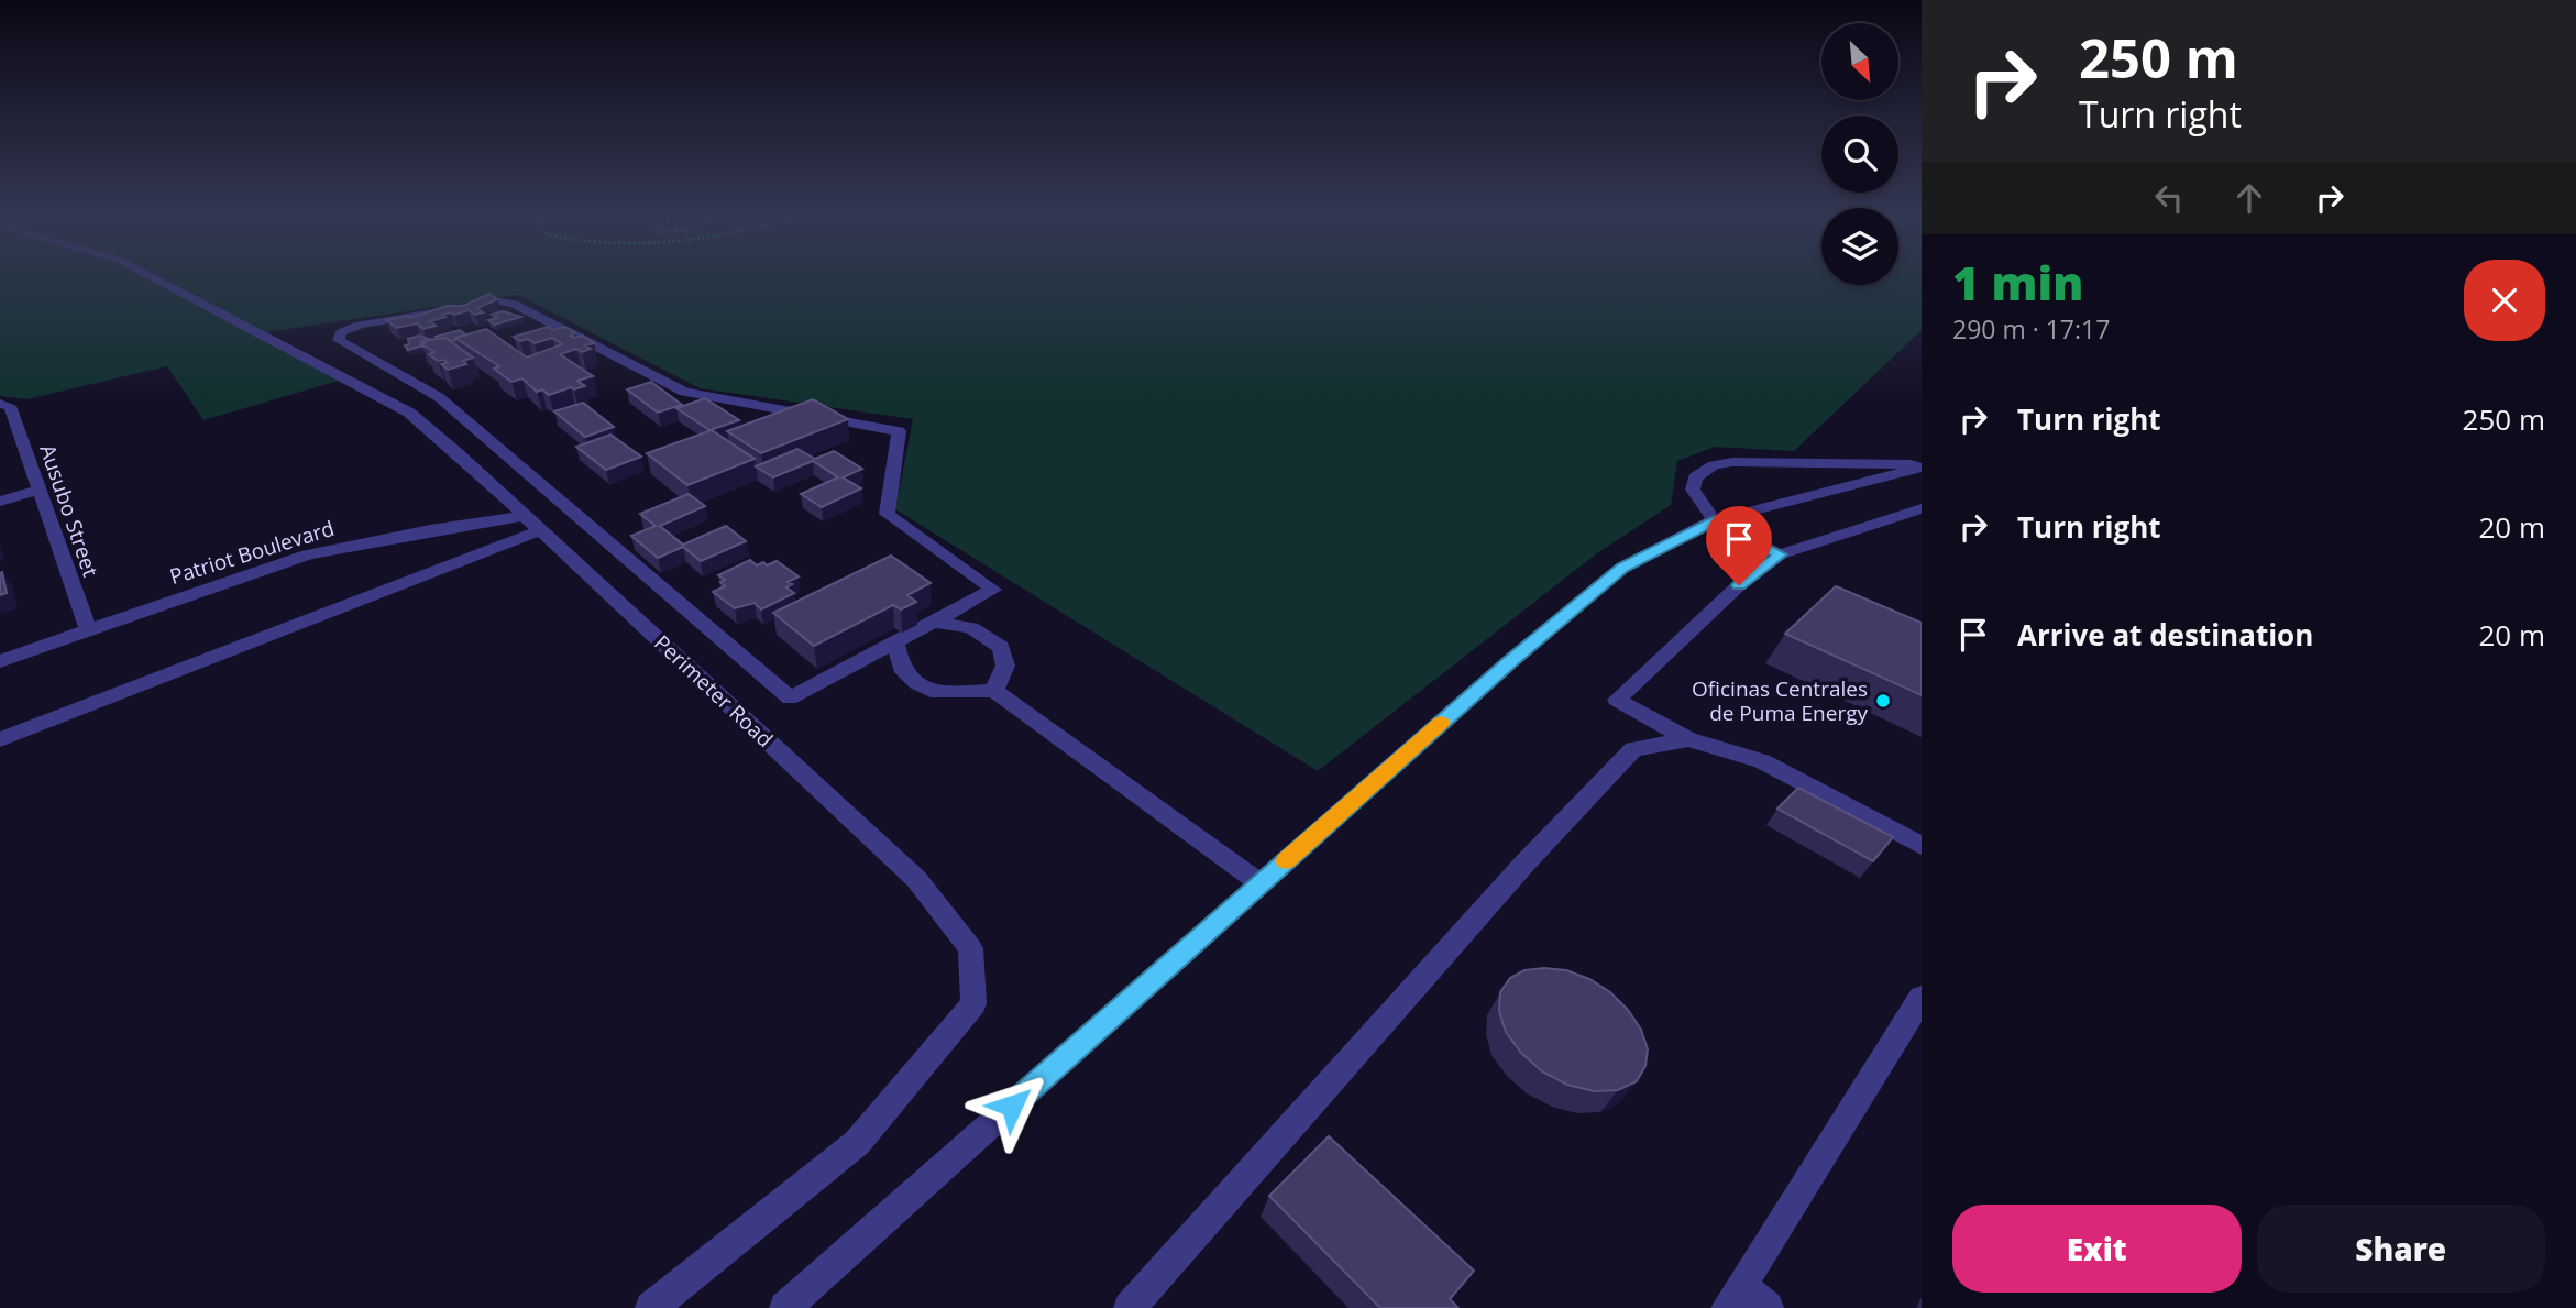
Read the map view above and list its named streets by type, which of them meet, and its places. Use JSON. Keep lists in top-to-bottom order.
{
  "streets": {
    "street": ["Ausubo Street", "Patriot Boulevard", "Perimeter Road"]
  },
  "crossings": [
    ["Ausubo Street", "Patriot Boulevard"],
    ["Patriot Boulevard", "Perimeter Road"]
  ],
  "places": ["Oficinas Centrales de Puma Energy"],
  "north": "bottom right",
  "page": {
    "turn": ["250 m", "Turn right"],
    "heading": ["1 min", "290 m · 17:17"],
    "list": [
      {
        "name": "Turn right",
        "value": "250 m"
      },
      {
        "name": "Turn right",
        "value": "20 m"
      },
      {
        "name": "Arrive at destination",
        "value": "20 m"
      }
    ],
    "buttons": ["Exit", "Share"]
  }
}
